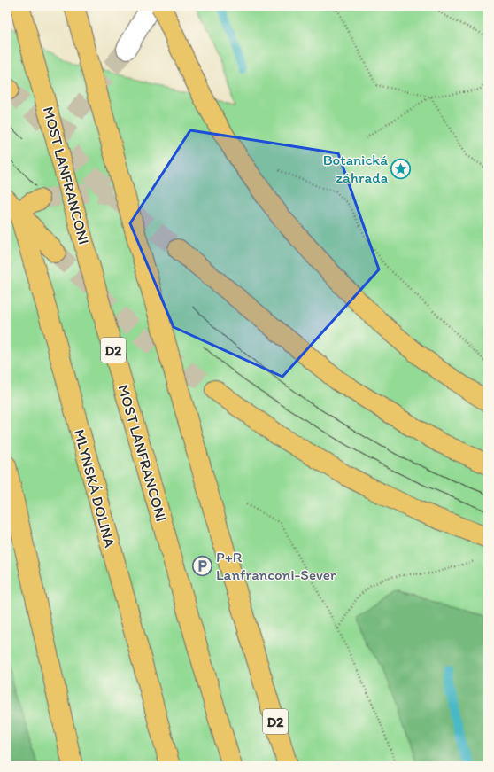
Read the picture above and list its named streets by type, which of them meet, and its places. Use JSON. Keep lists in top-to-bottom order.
{
  "streets": {
    "main road": ["MOST LANFRANCONI", "D2", "MLYNSKÁ DOLINA"]
  },
  "places": {
    "place": ["Botanická záhrada"],
    "parking": ["P+R Lanfranconi-Sever"]
  }
}
